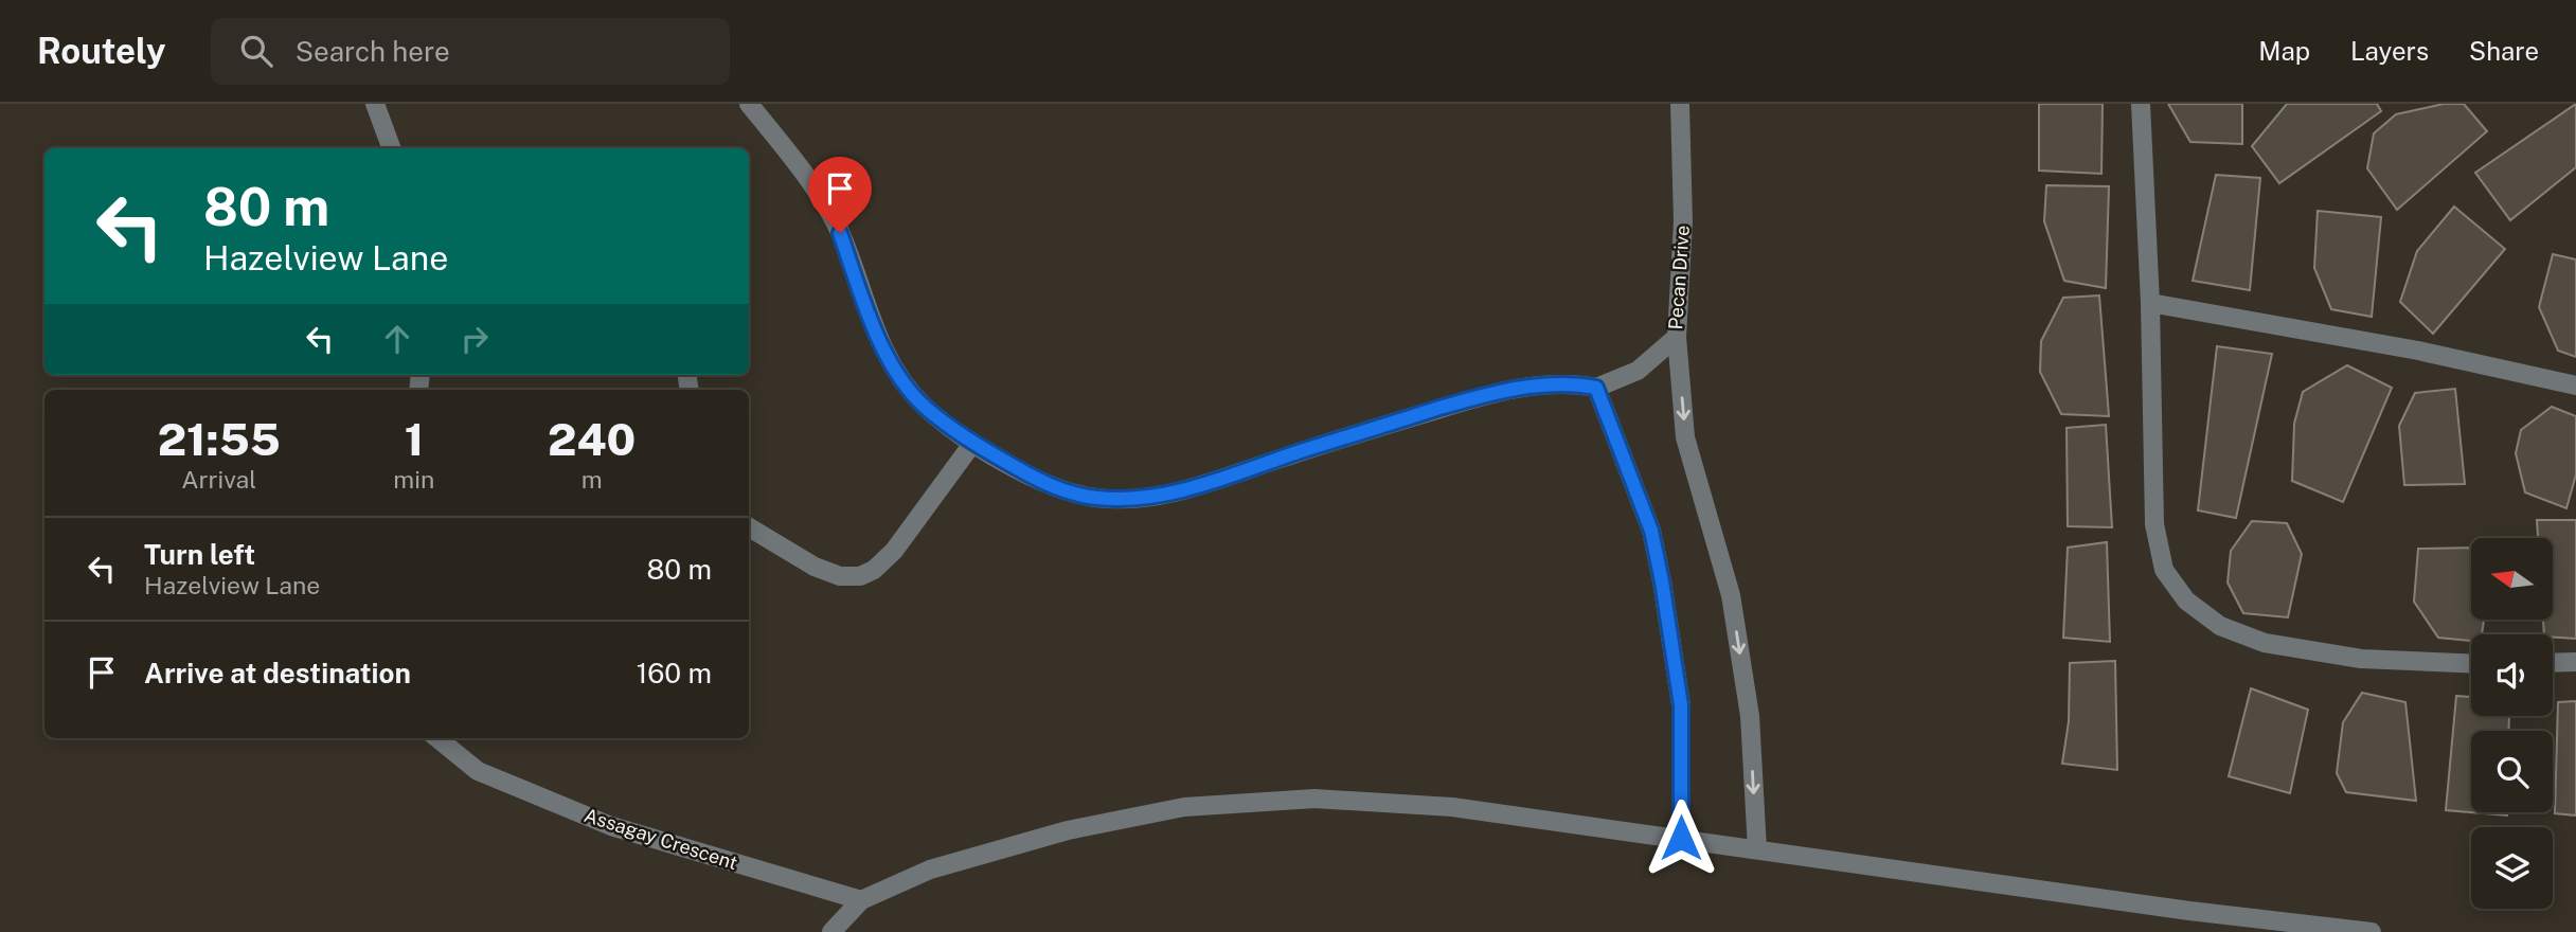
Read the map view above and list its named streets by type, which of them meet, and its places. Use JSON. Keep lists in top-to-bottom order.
{
  "streets": {
    "street": ["Pecan Drive", "Assagay Crescent"]
  },
  "north": "left",
  "page": {
    "header": "Routely",
    "search": "Search here",
    "nav": ["Map", "Layers", "Share"],
    "turn": ["80 m", "Hazelview Lane"],
    "eta": [
      "21:55",
      "Arrival",
      "1",
      "min",
      "240",
      "m"
    ],
    "list": [
      {
        "name": "Turn left",
        "note": "Hazelview Lane",
        "value": "80 m"
      },
      {
        "name": "Arrive at destination",
        "value": "160 m"
      }
    ]
  }
}
